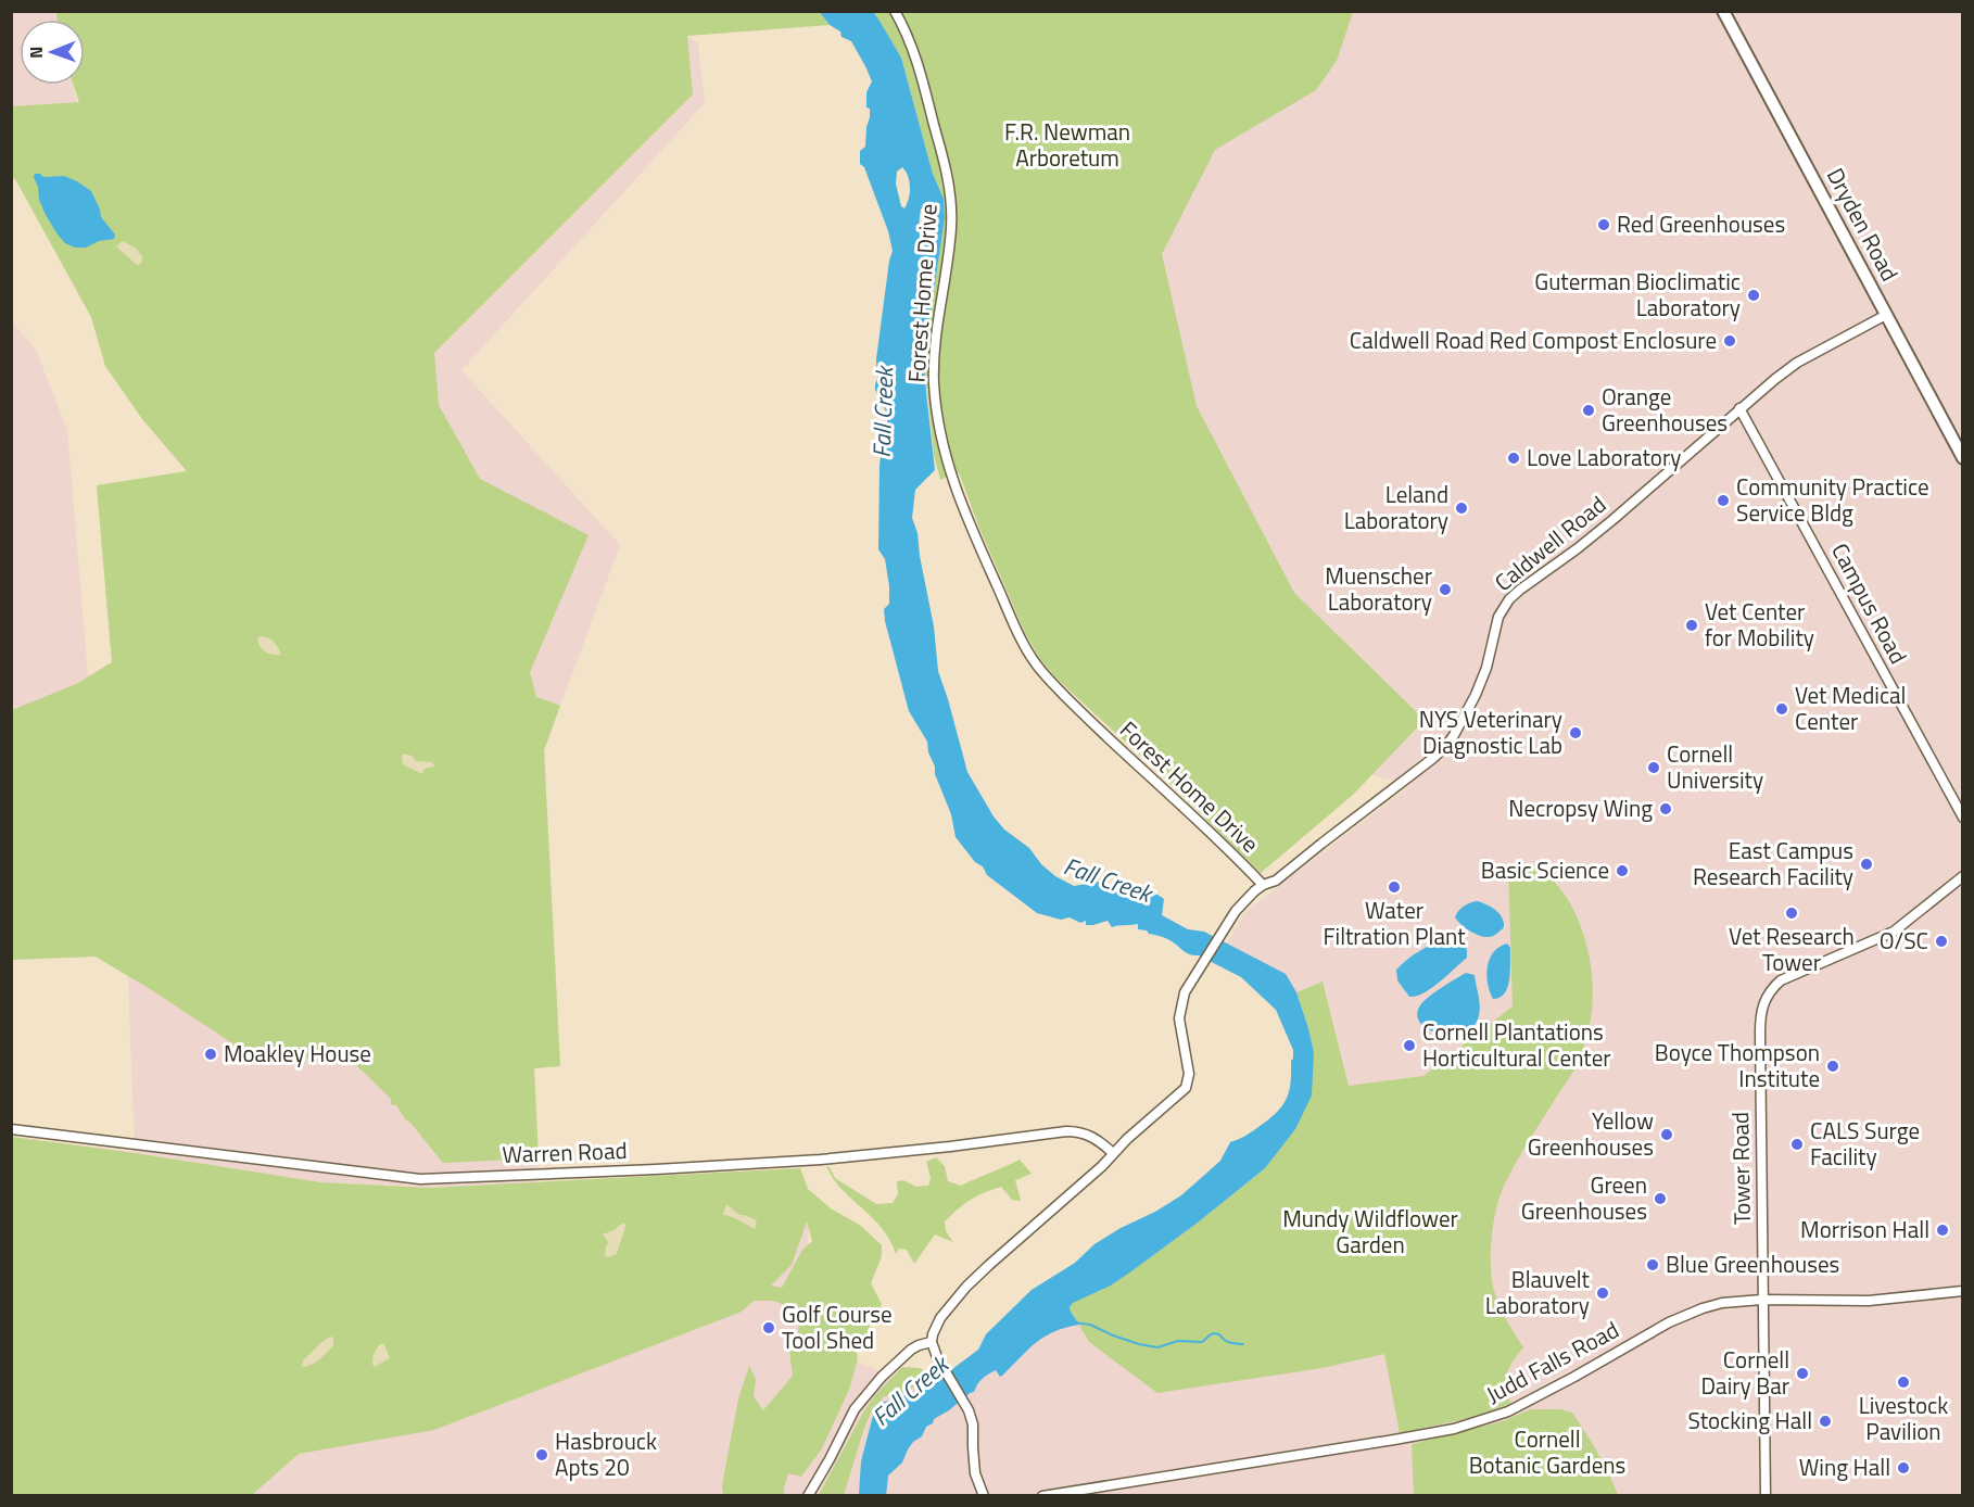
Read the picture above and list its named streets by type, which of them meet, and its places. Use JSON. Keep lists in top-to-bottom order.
{
  "streets": {
    "main road": ["Dryden Road"],
    "street": [
      "Forest Home Drive",
      "Caldwell Road",
      "Campus Road",
      "Warren Road",
      "Tower Road",
      "Judd Falls Road"
    ]
  },
  "crossings": [
    ["Dryden Road", "Caldwell Road"],
    ["Forest Home Drive", "Caldwell Road"],
    ["Forest Home Drive", "Warren Road"],
    ["Caldwell Road", "Campus Road"],
    ["Tower Road", "Judd Falls Road"]
  ],
  "water": ["Fall Creek"],
  "parks": ["F.R. Newman Arboretum", "Mundy Wildflower Garden", "Cornell Botanic Gardens"],
  "places": [
    "Red Greenhouses",
    "Guterman Bioclimatic Laboratory",
    "Caldwell Road Red Compost Enclosure",
    "Orange Greenhouses",
    "Love Laboratory",
    "Community Practice Service Bldg",
    "Leland Laboratory",
    "Muenscher Laboratory",
    "Vet Center for Mobility",
    "Vet Medical Center",
    "NYS Veterinary Diagnostic Lab",
    "Cornell University",
    "Necropsy Wing",
    "East Campus Research Facility",
    "Basic Science",
    "Water Filtration Plant",
    "Vet Research Tower",
    "O/SC",
    "Cornell Plantations Horticultural Center",
    "Moakley House",
    "Boyce Thompson Institute",
    "Yellow Greenhouses",
    "CALS Surge Facility",
    "Green Greenhouses",
    "Morrison Hall",
    "Blue Greenhouses",
    "Blauvelt Laboratory",
    "Golf Course Tool Shed",
    "Cornell Dairy Bar",
    "Livestock Pavilion",
    "Stocking Hall",
    "Hasbrouck Apts 20",
    "Wing Hall"
  ],
  "north": "left"
}
